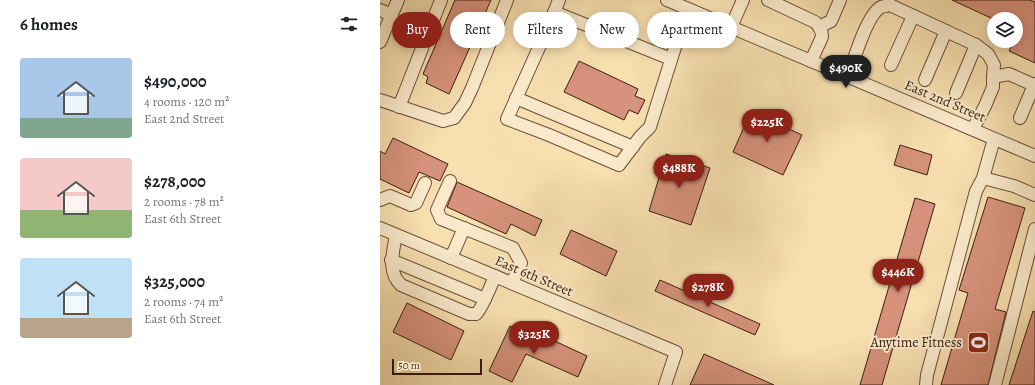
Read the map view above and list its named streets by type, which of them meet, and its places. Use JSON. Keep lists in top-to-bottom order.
{
  "streets": {
    "street": ["East 2nd Street", "East 6th Street"]
  },
  "places": {
    "sports": ["Anytime Fitness"]
  },
  "scale_bar": "50 m",
  "page": {
    "heading": "6 homes",
    "chip": [
      "Buy",
      "Rent",
      "Filters",
      "New",
      "Apartment"
    ],
    "list": [
      {
        "name": "$490,000",
        "note": "4 rooms · 120 m² · East 2nd Street"
      },
      {
        "name": "$278,000",
        "note": "2 rooms · 78 m² · East 6th Street"
      },
      {
        "name": "$325,000",
        "note": "2 rooms · 74 m² · East 6th Street"
      }
    ],
    "price": [
      "$490K",
      "$225K",
      "$488K",
      "$446K",
      "$278K",
      "$325K"
    ],
    "scale": "50 m"
  }
}
